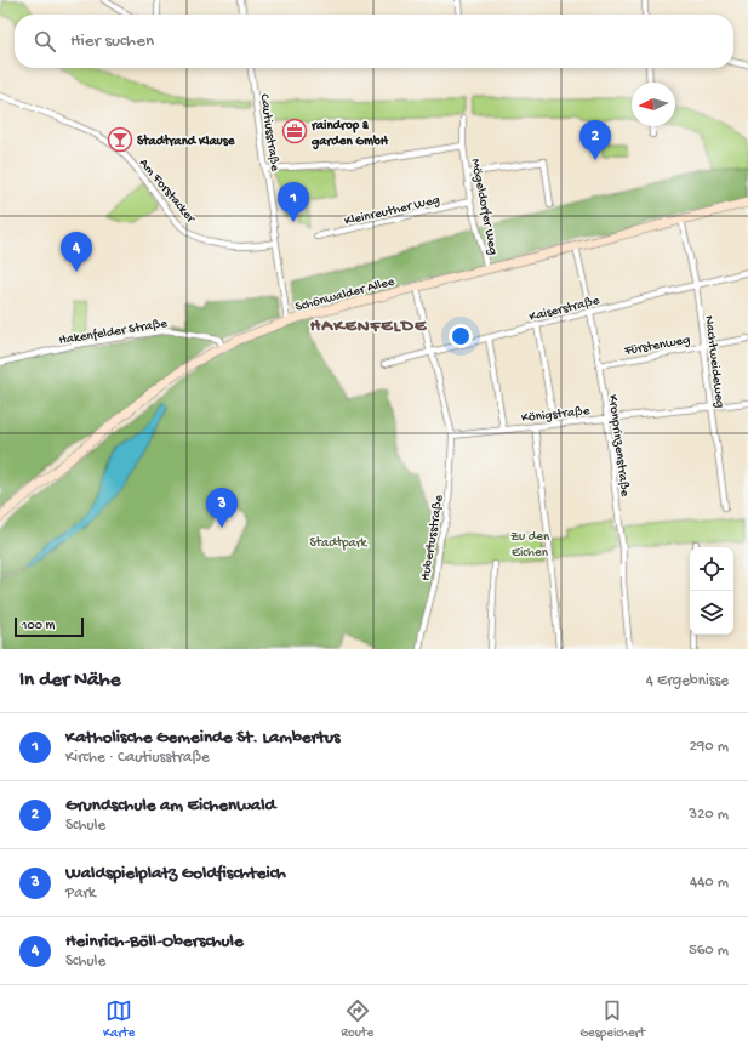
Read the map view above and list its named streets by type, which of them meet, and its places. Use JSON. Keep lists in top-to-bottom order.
{
  "streets": {
    "main road": ["Schönwalder Allee"],
    "street": [
      "Cautiusstraße",
      "Am Forstacker",
      "Mögeldorfer Weg",
      "Kleinreuther Weg",
      "Kaiserstraße",
      "Hakenfelder Straße",
      "Fürstenweg",
      "Nachtweideweg",
      "Königstraße",
      "Kronprinzenstraße",
      "Hubertusstraße"
    ]
  },
  "crossings": [
    ["Cautiusstraße", "Am Forstacker"],
    ["Cautiusstraße", "Schönwalder Allee"],
    ["Mögeldorfer Weg", "Kleinreuther Weg"],
    ["Mögeldorfer Weg", "Schönwalder Allee"],
    ["Schönwalder Allee", "Hakenfelder Straße"],
    ["Schönwalder Allee", "Nachtweideweg"],
    ["Schönwalder Allee", "Kronprinzenstraße"],
    ["Schönwalder Allee", "Hubertusstraße"],
    ["Kaiserstraße", "Nachtweideweg"],
    ["Kaiserstraße", "Kronprinzenstraße"],
    ["Kaiserstraße", "Hubertusstraße"],
    ["Fürstenweg", "Nachtweideweg"],
    ["Fürstenweg", "Kronprinzenstraße"],
    ["Nachtweideweg", "Königstraße"],
    ["Königstraße", "Kronprinzenstraße"],
    ["Königstraße", "Hubertusstraße"]
  ],
  "districts": ["HAKENFELDE"],
  "parks": ["Zu den Eichen", "Stadtpark"],
  "places": {
    "office": ["raindrop & garden GmbH"],
    "bar": ["Stadtrand Klause"]
  },
  "scale_bar": "100 m",
  "north": "left",
  "page": {
    "search": "Hier suchen",
    "pins": [
      "2",
      "1",
      "4",
      "3"
    ],
    "scale": "100 m",
    "heading": ["In der Nähe", "4 Ergebnisse"],
    "list": [
      {
        "mark": "1",
        "name": "Katholische Gemeinde St. Lambertus",
        "note": "Kirche · Cautiusstraße",
        "value": "290 m"
      },
      {
        "mark": "2",
        "name": "Grundschule am Eichenwald",
        "note": "Schule",
        "value": "320 m"
      },
      {
        "mark": "3",
        "name": "Waldspielplatz Goldfischteich",
        "note": "Park",
        "value": "440 m"
      },
      {
        "mark": "4",
        "name": "Heinrich-Böll-Oberschule",
        "note": "Schule",
        "value": "560 m"
      }
    ],
    "nav": ["Karte", "Route", "Gespeichert"]
  }
}
